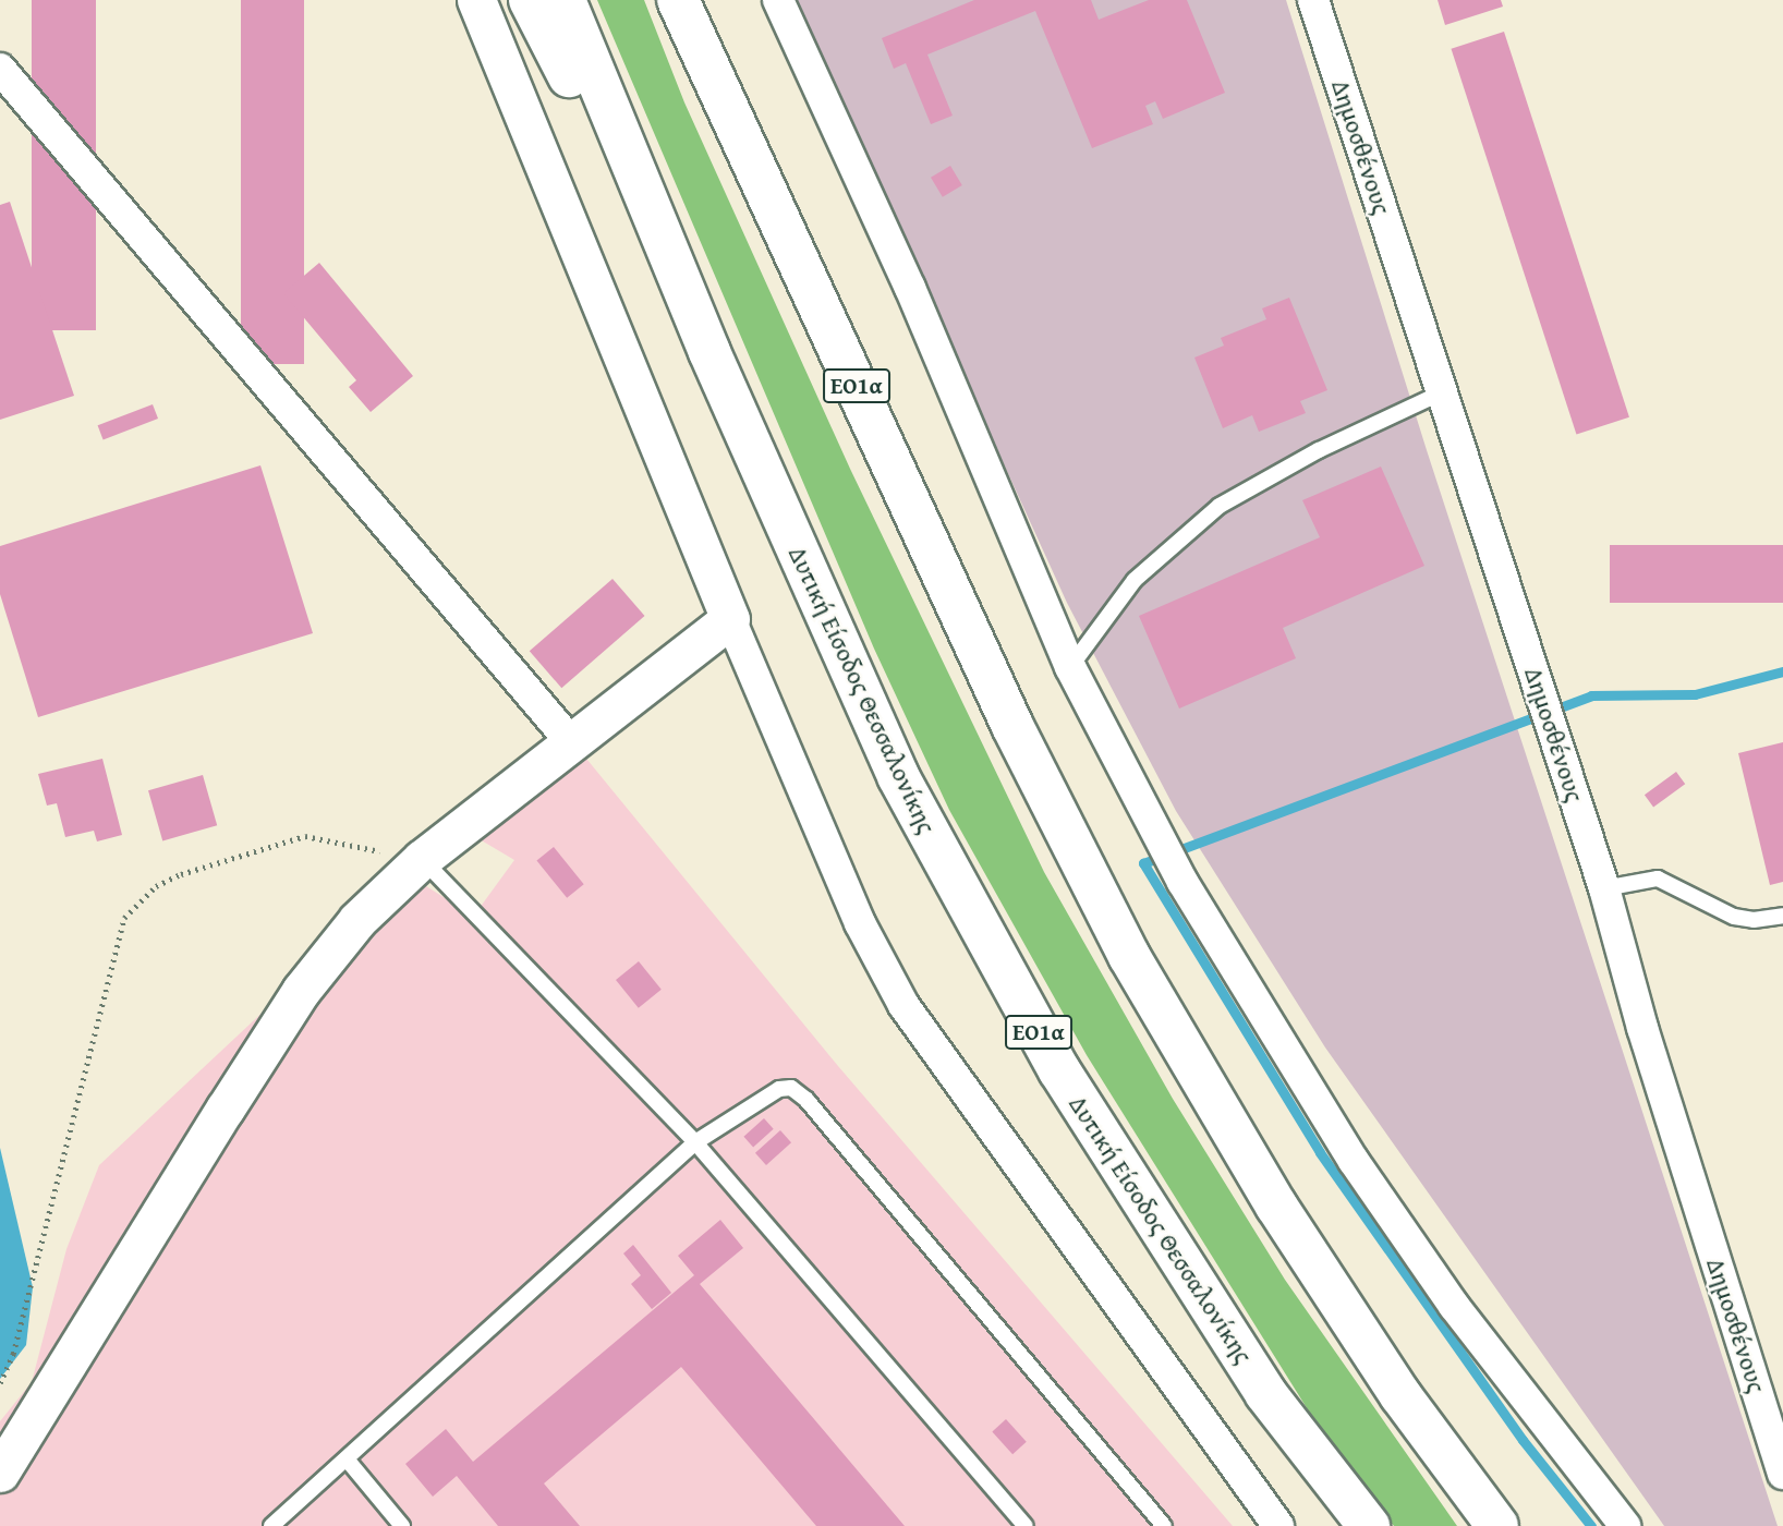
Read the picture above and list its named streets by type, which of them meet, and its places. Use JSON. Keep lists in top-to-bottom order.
{
  "streets": {
    "highway": ["ΕΟ1α", "Δυτική Είσοδος Θεσσαλονίκης"],
    "street": ["Δημοσθένους"]
  }
}
